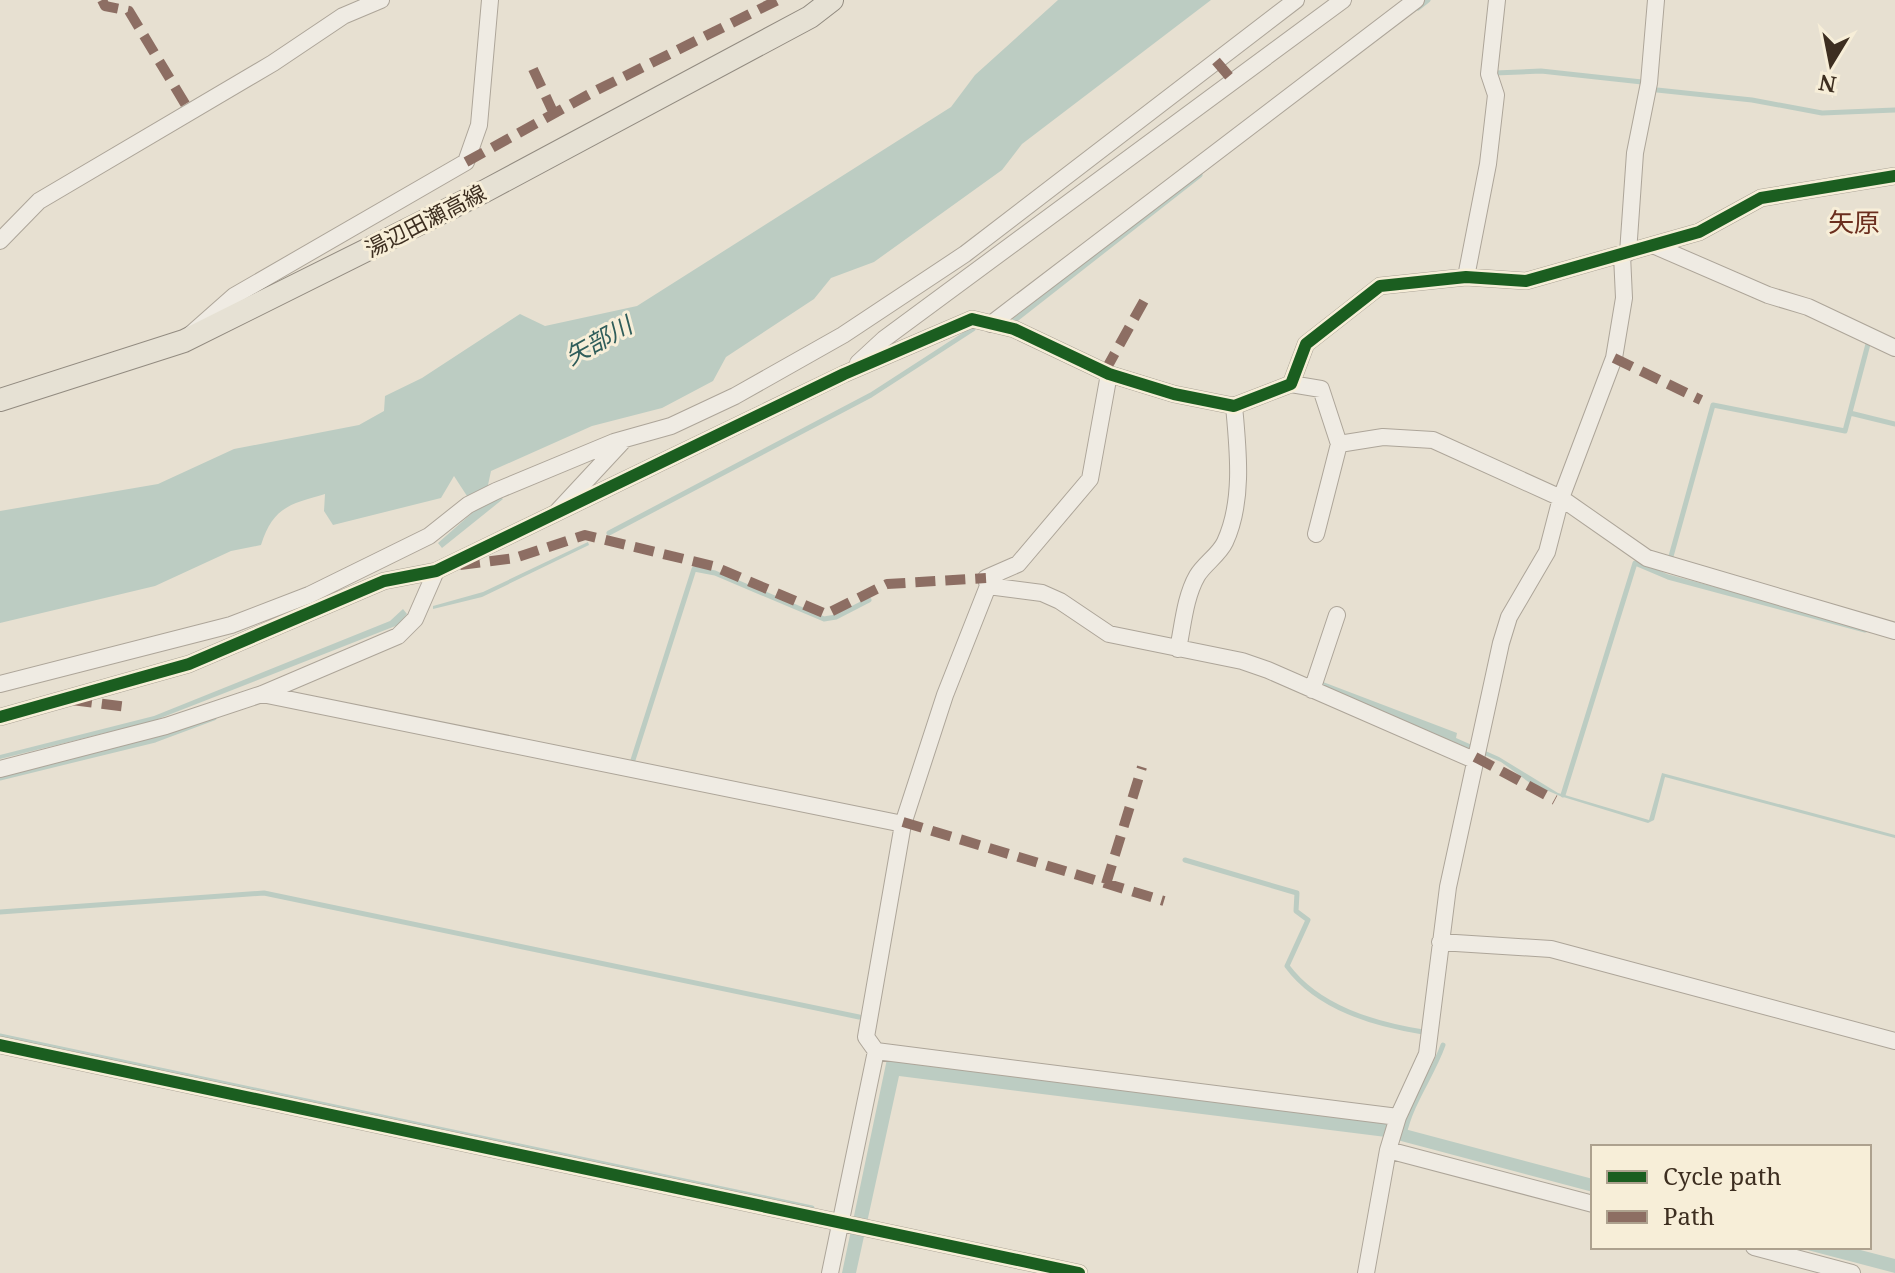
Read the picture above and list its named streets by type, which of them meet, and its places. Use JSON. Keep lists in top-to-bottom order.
{
  "streets": {
    "main road": ["湯辺田瀬高線"]
  },
  "districts": ["矢原"],
  "water": ["矢部川"],
  "legend": ["Cycle path", "Path"],
  "north": "bottom"
}
